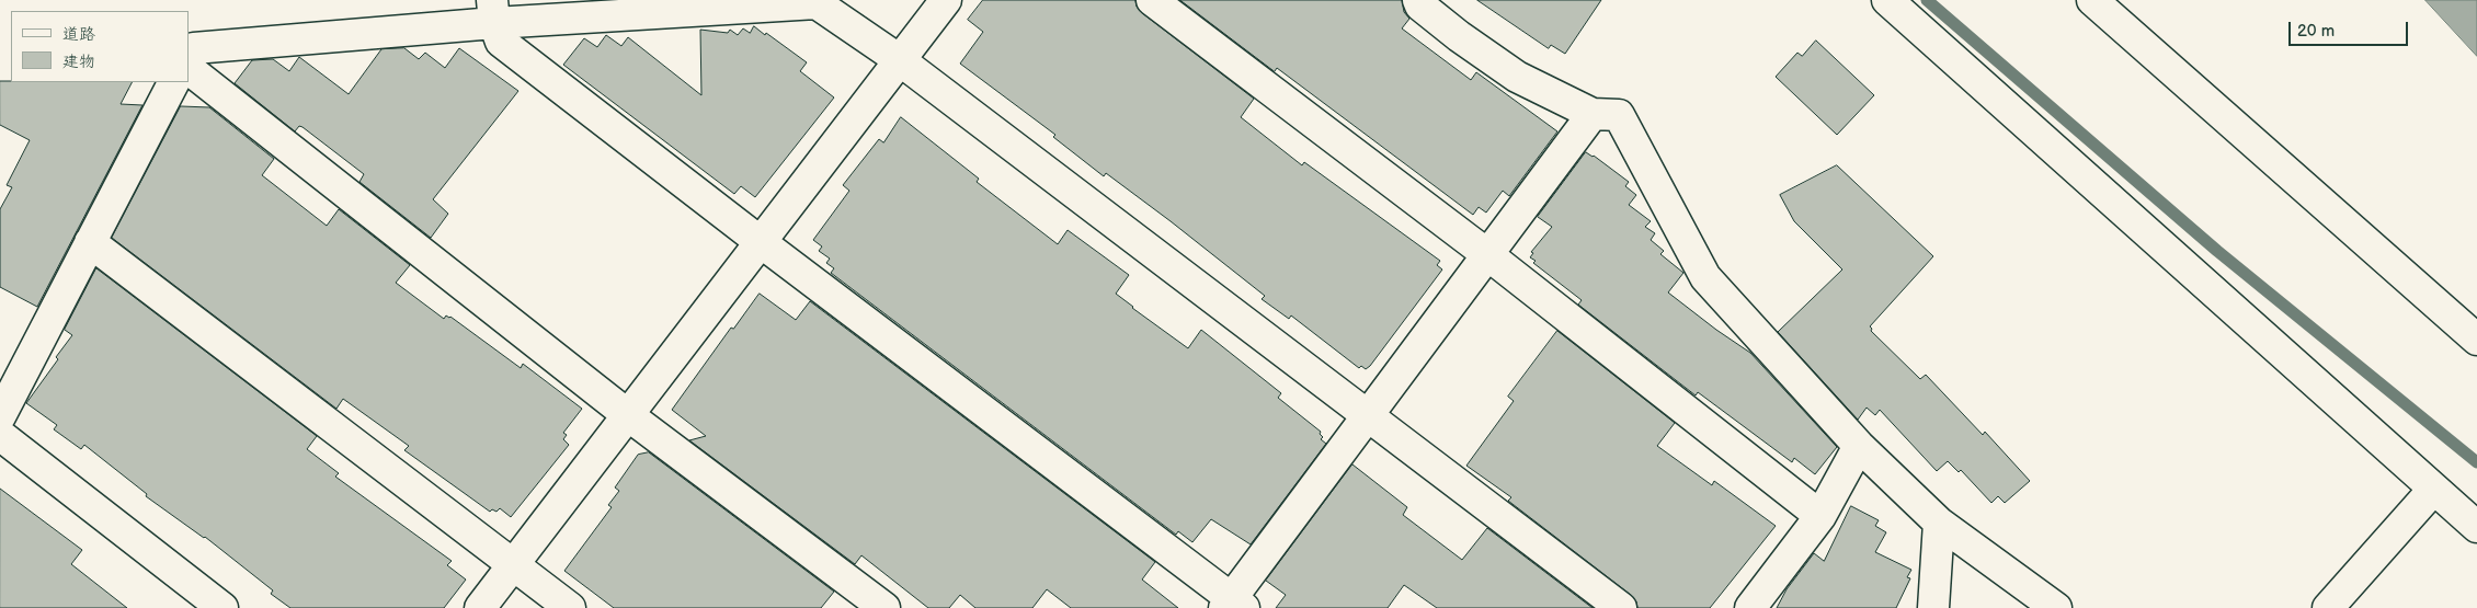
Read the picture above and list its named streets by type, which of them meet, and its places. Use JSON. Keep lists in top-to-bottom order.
{
  "legend": ["道路", "建物"],
  "scale_bar": "20 m"
}
